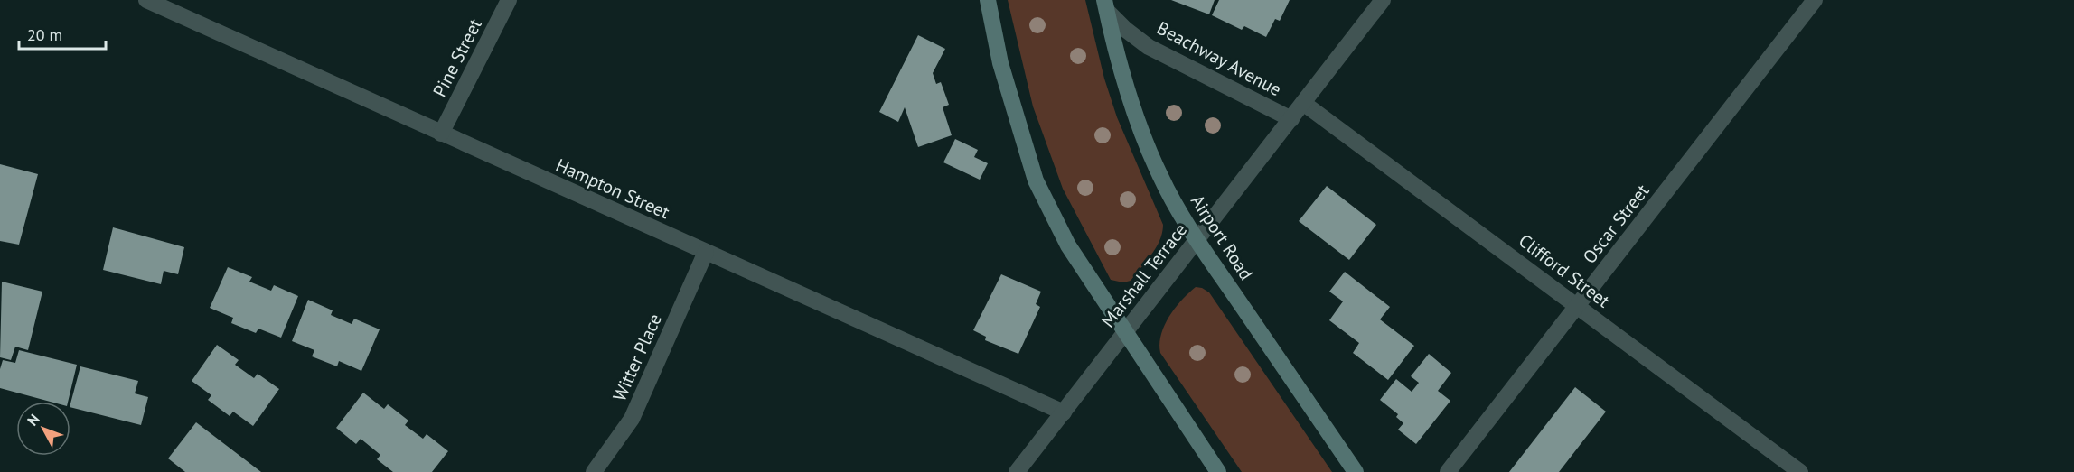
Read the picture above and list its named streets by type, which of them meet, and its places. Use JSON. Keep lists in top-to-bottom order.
{
  "streets": {
    "main road": ["Airport Road"],
    "street": [
      "Pine Street",
      "Beachway Avenue",
      "Hampton Street",
      "Oscar Street",
      "Clifford Street",
      "Marshall Terrace",
      "Witter Place"
    ]
  },
  "crossings": [
    ["Pine Street", "Hampton Street"],
    ["Beachway Avenue", "Airport Road"],
    ["Beachway Avenue", "Marshall Terrace"],
    ["Hampton Street", "Marshall Terrace"],
    ["Hampton Street", "Witter Place"],
    ["Oscar Street", "Clifford Street"],
    ["Airport Road", "Marshall Terrace"],
    ["Clifford Street", "Marshall Terrace"]
  ],
  "scale_bar": "20 m",
  "north": "top left"
}
